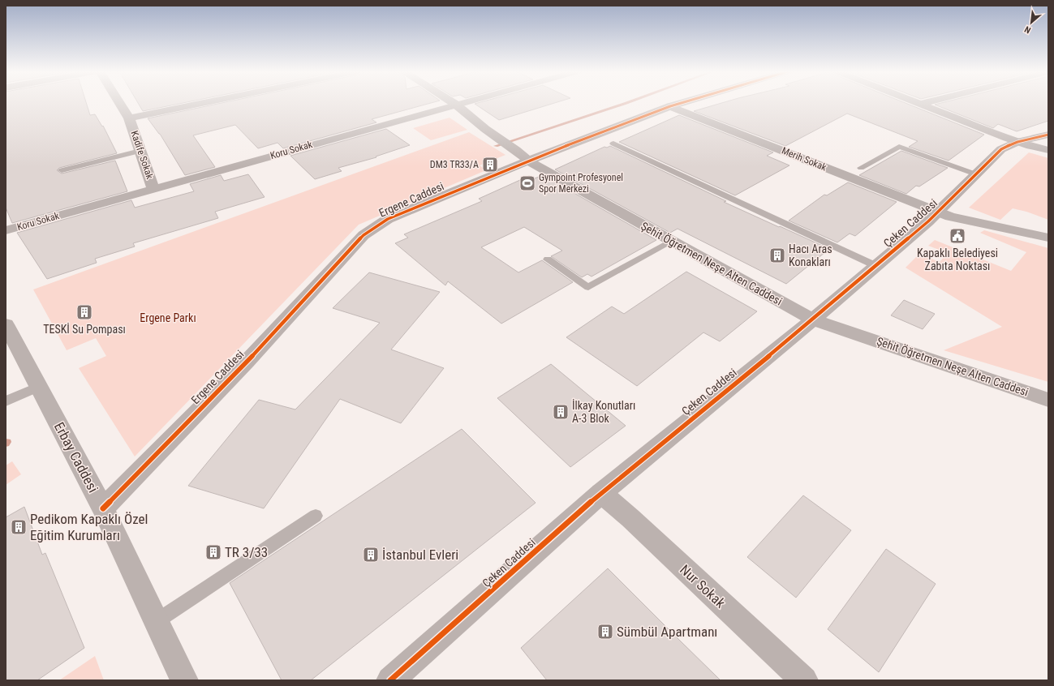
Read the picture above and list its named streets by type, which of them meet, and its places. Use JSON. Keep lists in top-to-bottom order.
{
  "streets": {
    "street": [
      "Koru Sokak",
      "Kadife Sokak",
      "Merih Sokak",
      "Ergene Caddesi",
      "Çeken Caddesi",
      "Şehit Öğretmen Neşe Alten Caddesi",
      "Erbay Caddesi",
      "Nur Sokak"
    ]
  },
  "crossings": [
    ["Koru Sokak", "Kadife Sokak"],
    ["Koru Sokak", "Şehit Öğretmen Neşe Alten Caddesi"],
    ["Merih Sokak", "Ergene Caddesi"],
    ["Merih Sokak", "Çeken Caddesi"],
    ["Ergene Caddesi", "Şehit Öğretmen Neşe Alten Caddesi"],
    ["Ergene Caddesi", "Erbay Caddesi"],
    ["Çeken Caddesi", "Şehit Öğretmen Neşe Alten Caddesi"],
    ["Çeken Caddesi", "Nur Sokak"]
  ],
  "parks": ["Ergene Parkı"],
  "places": {
    "building": [
      "DM3 TR33/A",
      "Hacı Aras Konakları",
      "TESKİ Su Pompası",
      "İlkay Konutları A-3 Blok",
      "Pedikom Kapaklı Özel Eğitim Kurumları",
      "TR 3/33",
      "İstanbul Evleri",
      "Sümbül Apartmanı"
    ],
    "sports": ["Gympoint Profesyonel Spor Merkezi"],
    "public building": ["Kapaklı Belediyesi Zabıta Noktası"]
  },
  "north": "bottom left"
}
